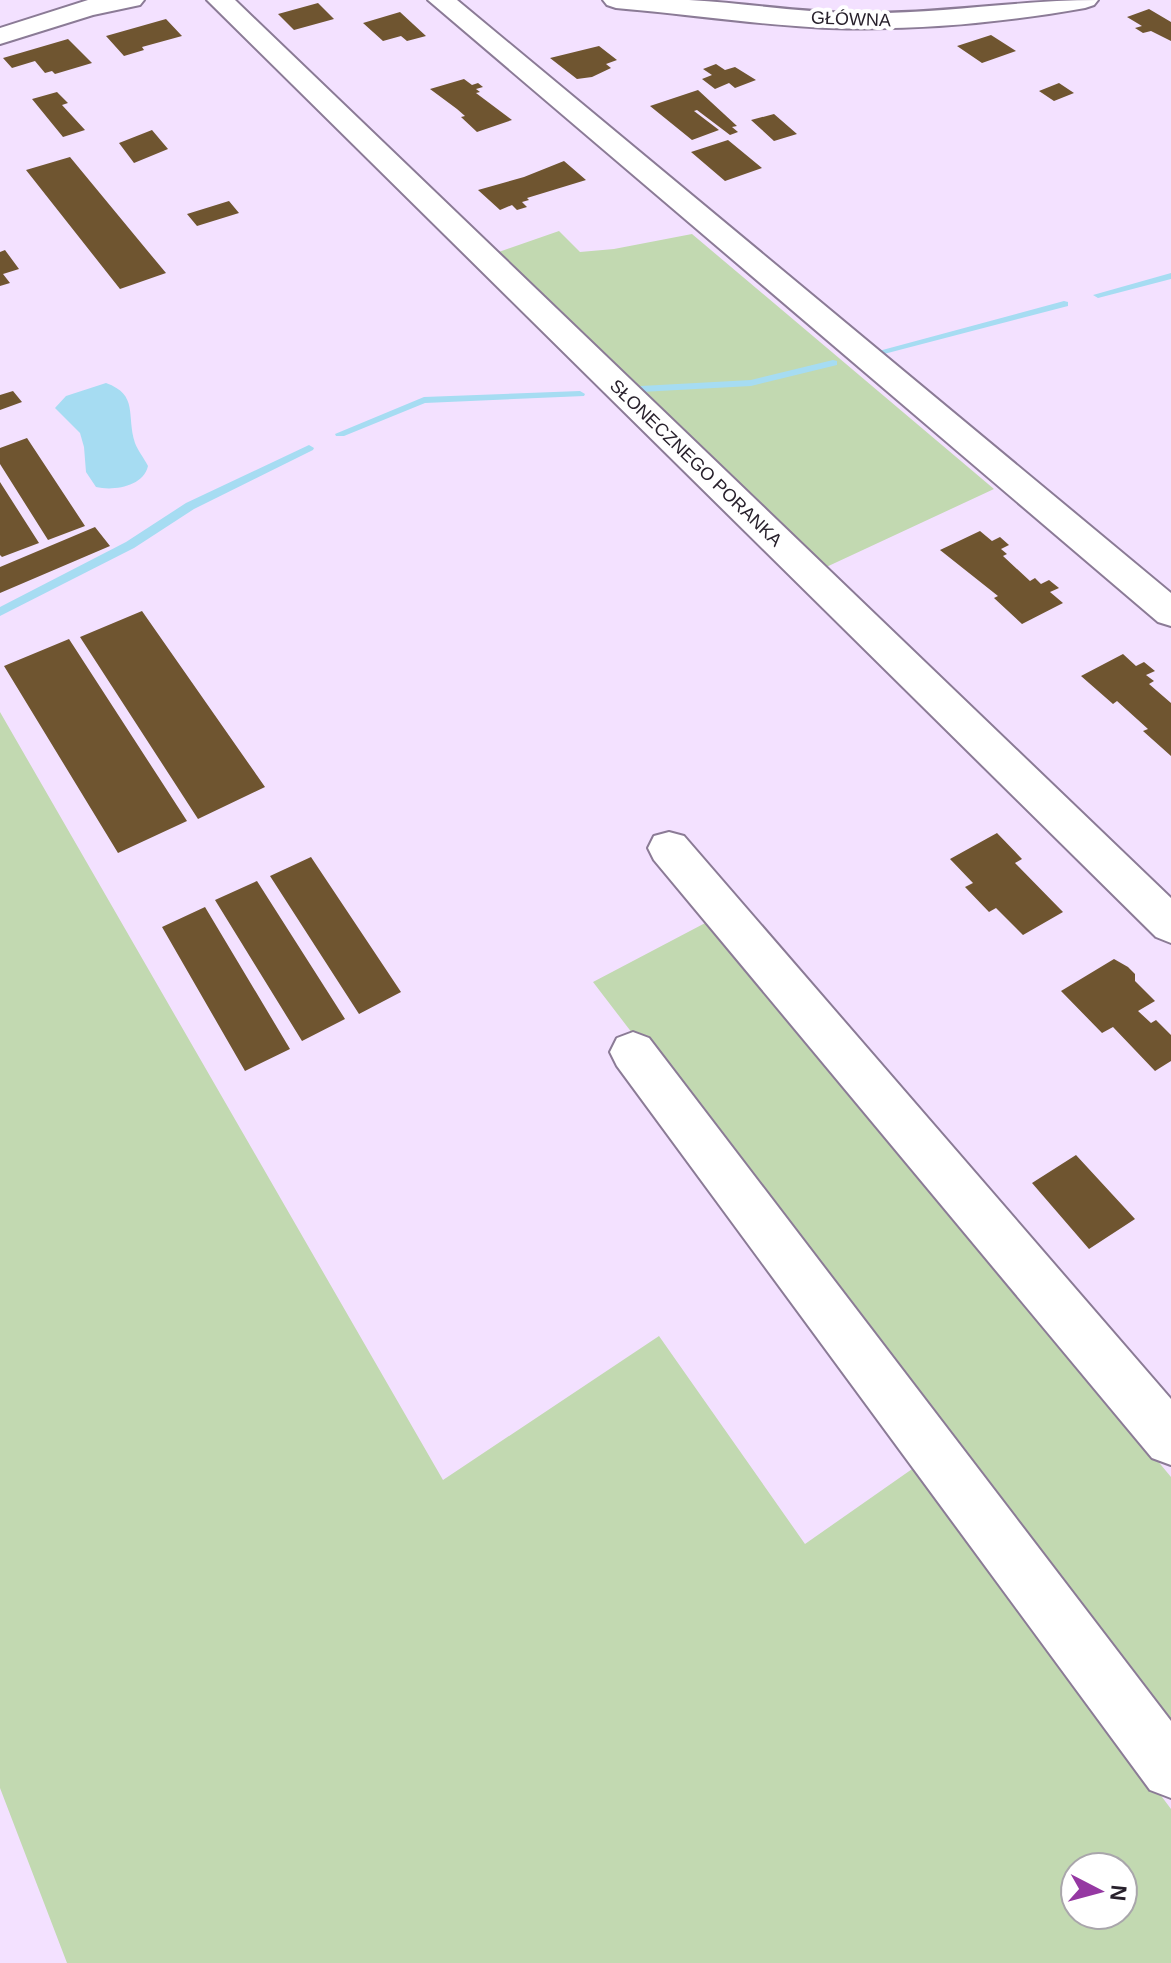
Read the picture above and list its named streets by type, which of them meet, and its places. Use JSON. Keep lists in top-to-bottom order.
{
  "streets": {
    "street": ["GŁÓWNA", "SŁONECZNEGO PORANKA"]
  },
  "north": "right"
}
